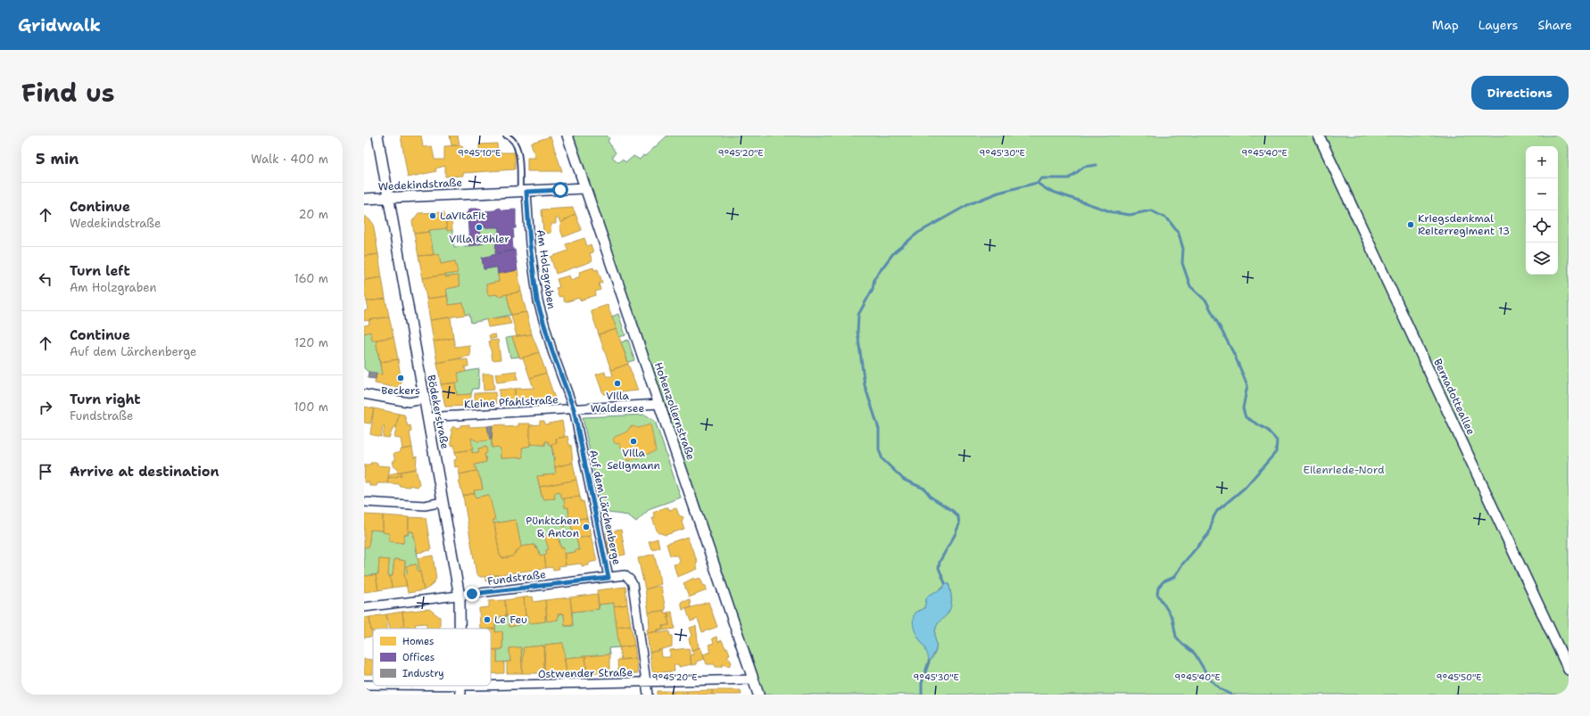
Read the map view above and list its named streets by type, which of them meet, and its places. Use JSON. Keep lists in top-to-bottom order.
{
  "streets": {
    "street": [
      "Wedekindstraße",
      "Am Holzgraben",
      "Bernadotteallee",
      "Kleine Pfahlstraße",
      "Hohenzollernstraße",
      "Bödekerstraße",
      "Auf dem Lärchenberge",
      "Fundstraße",
      "Ostwender Straße"
    ]
  },
  "crossings": [
    ["Wedekindstraße", "Am Holzgraben"],
    ["Wedekindstraße", "Hohenzollernstraße"],
    ["Wedekindstraße", "Bödekerstraße"],
    ["Am Holzgraben", "Kleine Pfahlstraße"],
    ["Am Holzgraben", "Auf dem Lärchenberge"],
    ["Kleine Pfahlstraße", "Hohenzollernstraße"],
    ["Kleine Pfahlstraße", "Bödekerstraße"],
    ["Kleine Pfahlstraße", "Auf dem Lärchenberge"],
    ["Hohenzollernstraße", "Ostwender Straße"],
    ["Bödekerstraße", "Fundstraße"],
    ["Auf dem Lärchenberge", "Fundstraße"],
    ["Auf dem Lärchenberge", "Ostwender Straße"]
  ],
  "parks": ["Eilenriede-Nord"],
  "places": [
    "LaVitaFit",
    "Kriegsdenkmal Reiterregiment 13",
    "Villa Köhler",
    "Beckers",
    "Villa Waldersee",
    "Villa Seligmann",
    "Pünktchen & Anton",
    "Le Feu"
  ],
  "legend": ["Homes", "Offices", "Industry"],
  "page": {
    "header": "Gridwalk",
    "nav": ["Map", "Layers", "Share"],
    "title": "Find us",
    "buttons": "Directions",
    "heading": ["5 min", "Walk · 400 m"],
    "map_buttons": ["+", "−"],
    "list": [
      ["Continue", "Wedekindstraße", "20 m"],
      ["Turn left", "Am Holzgraben", "160 m"],
      ["Continue", "Auf dem Lärchenberge", "120 m"],
      ["Turn right", "Fundstraße", "100 m"],
      "Arrive at destination"
    ]
  },
  "coordinates": [
    "9°45'10\"E",
    "9°45'20\"E",
    "9°45'30\"E",
    "9°45'40\"E",
    "9°45'50\"E"
  ]
}
